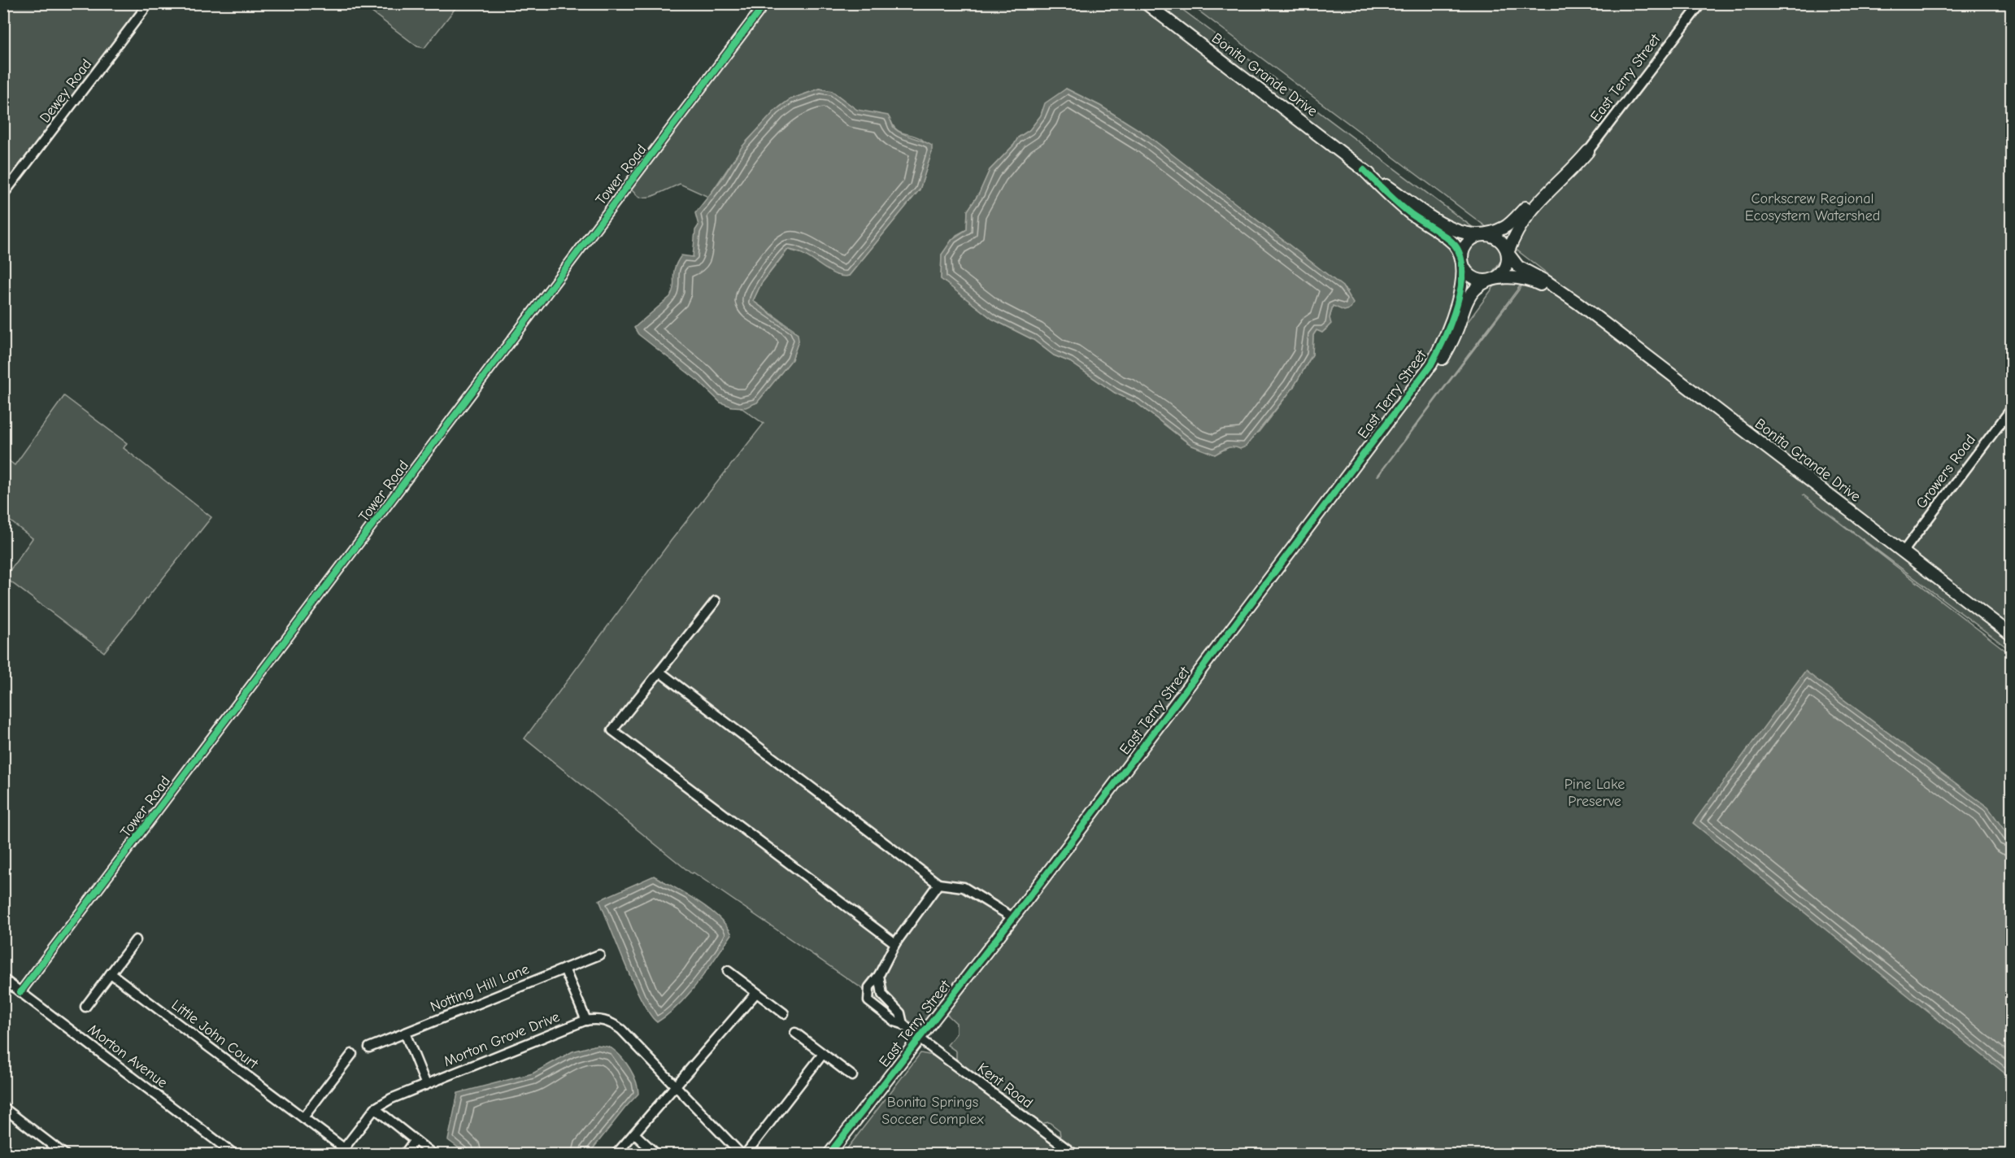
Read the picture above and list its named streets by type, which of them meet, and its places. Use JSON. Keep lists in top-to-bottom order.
{
  "streets": {
    "street": [
      "Bonita Grande Drive",
      "East Terry Street",
      "Dewey Road",
      "Tower Road",
      "Growers Road",
      "Notting Hill Lane",
      "Little John Court",
      "Morton Grove Drive",
      "Morton Avenue",
      "Kent Road"
    ]
  },
  "crossings": [
    ["Bonita Grande Drive", "East Terry Street"],
    ["Bonita Grande Drive", "Growers Road"],
    ["East Terry Street", "Kent Road"],
    ["Tower Road", "Morton Avenue"],
    ["Little John Court", "Morton Grove Drive"]
  ],
  "parks": ["Corkscrew Regional Ecosystem Watershed", "Pine Lake Preserve", "Bonita Springs Soccer Complex"]
}
